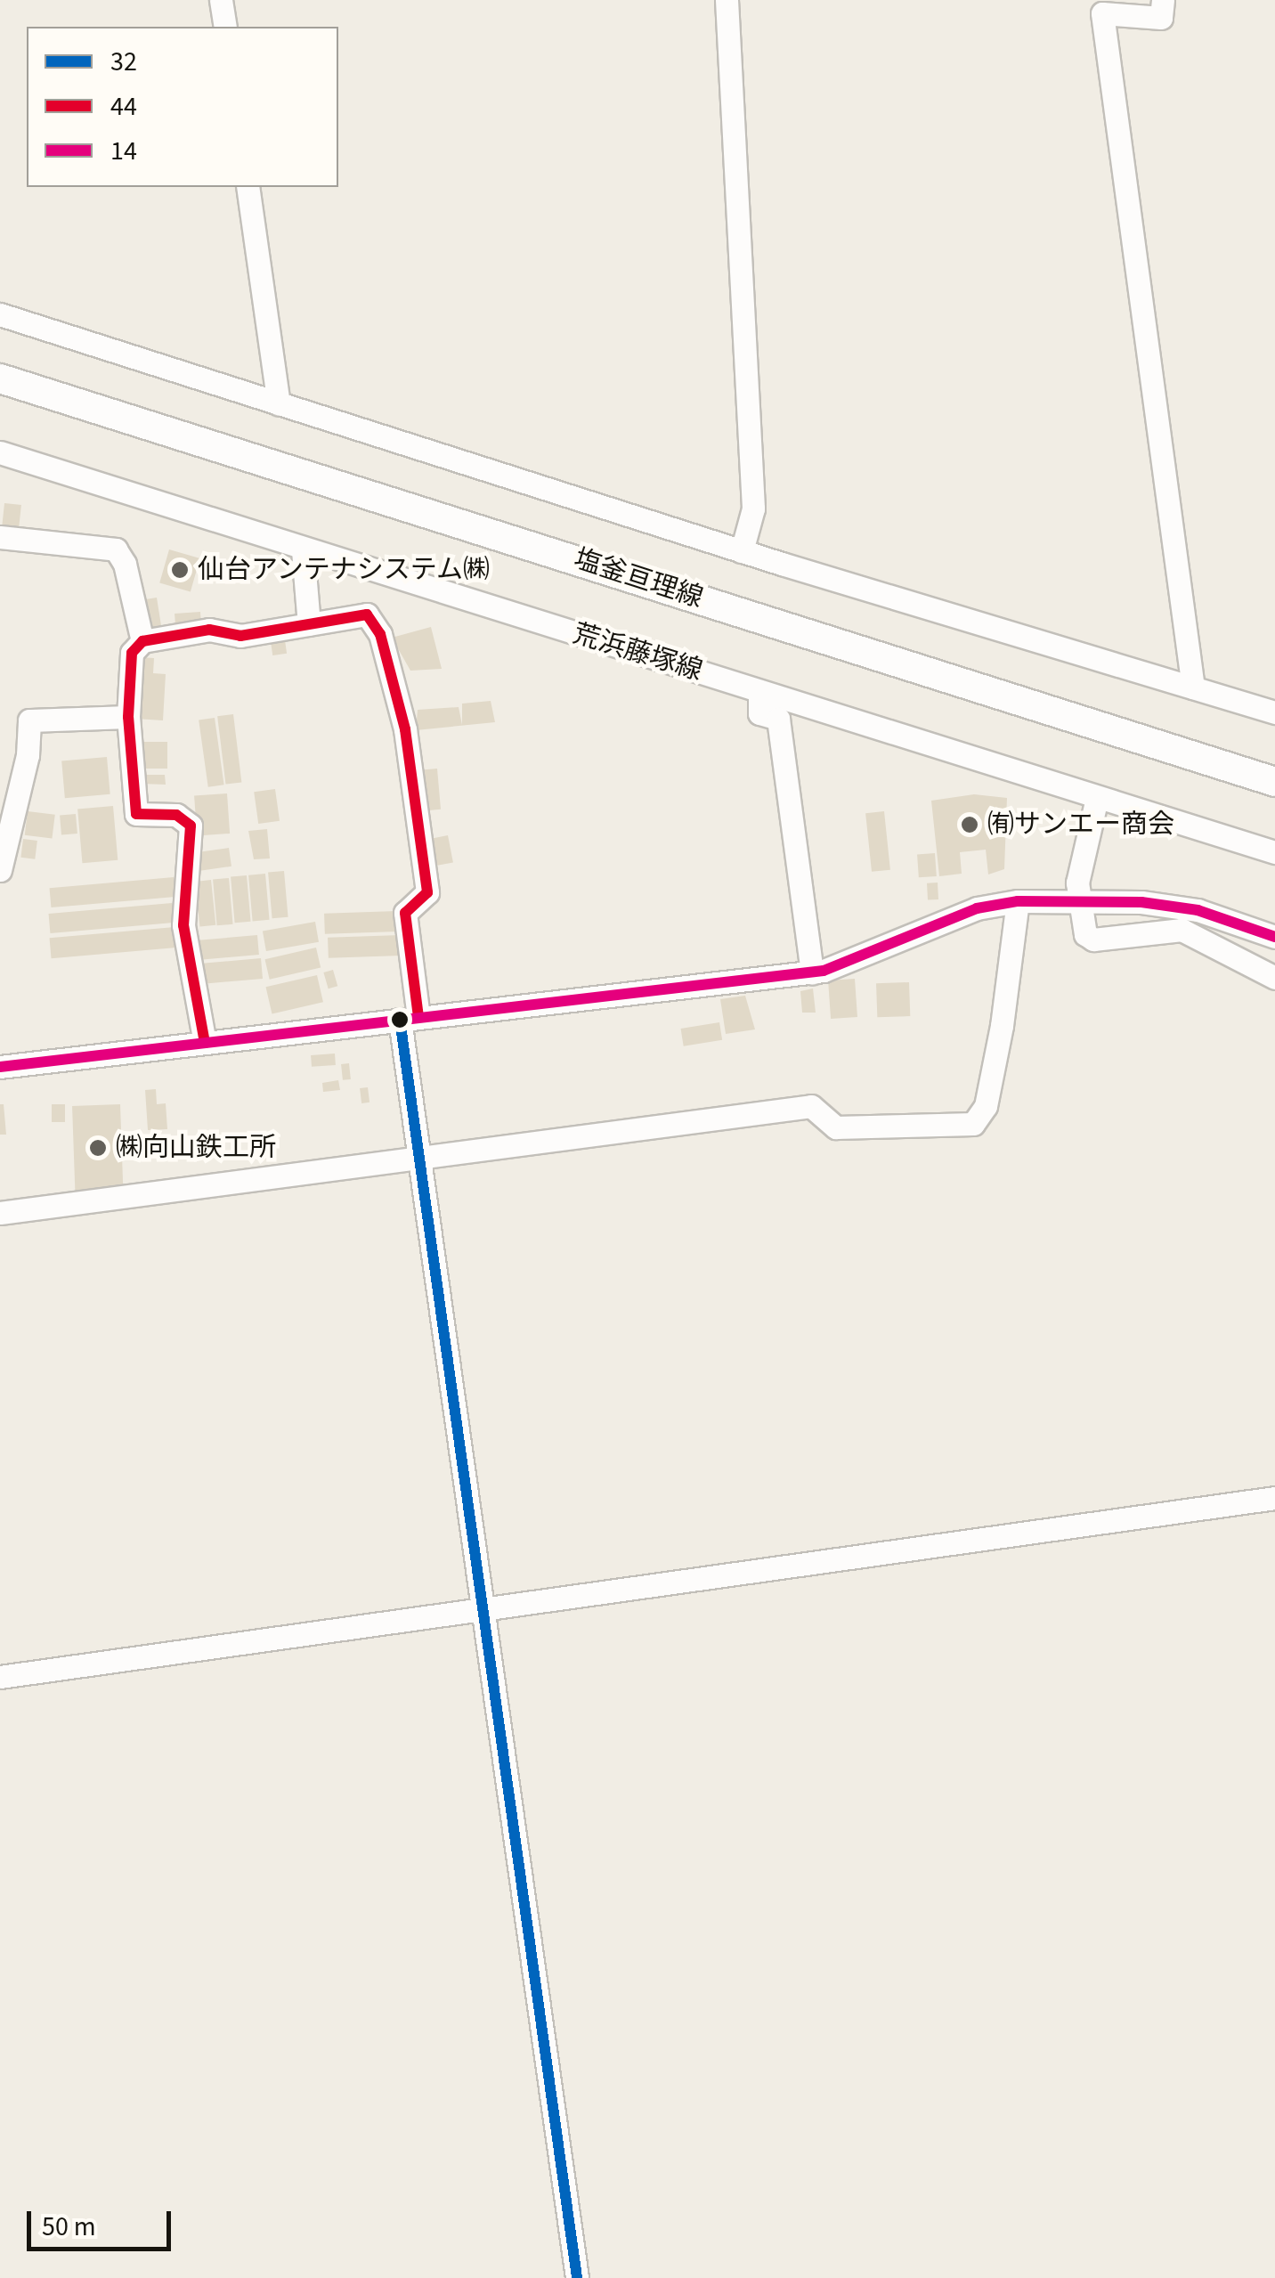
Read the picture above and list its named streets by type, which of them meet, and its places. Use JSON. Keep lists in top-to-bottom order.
{
  "streets": {
    "main road": ["塩釜亘理線"],
    "street": ["荒浜藤塚線"]
  },
  "places": ["仙台アンテナシステム㈱", "㈲サンエー商会", "㈱向山鉄工所"],
  "lines": ["transit line 44", "transit line 14", "transit line 32"],
  "legend": ["32", "44", "14"],
  "scale_bar": "50 m"
}
